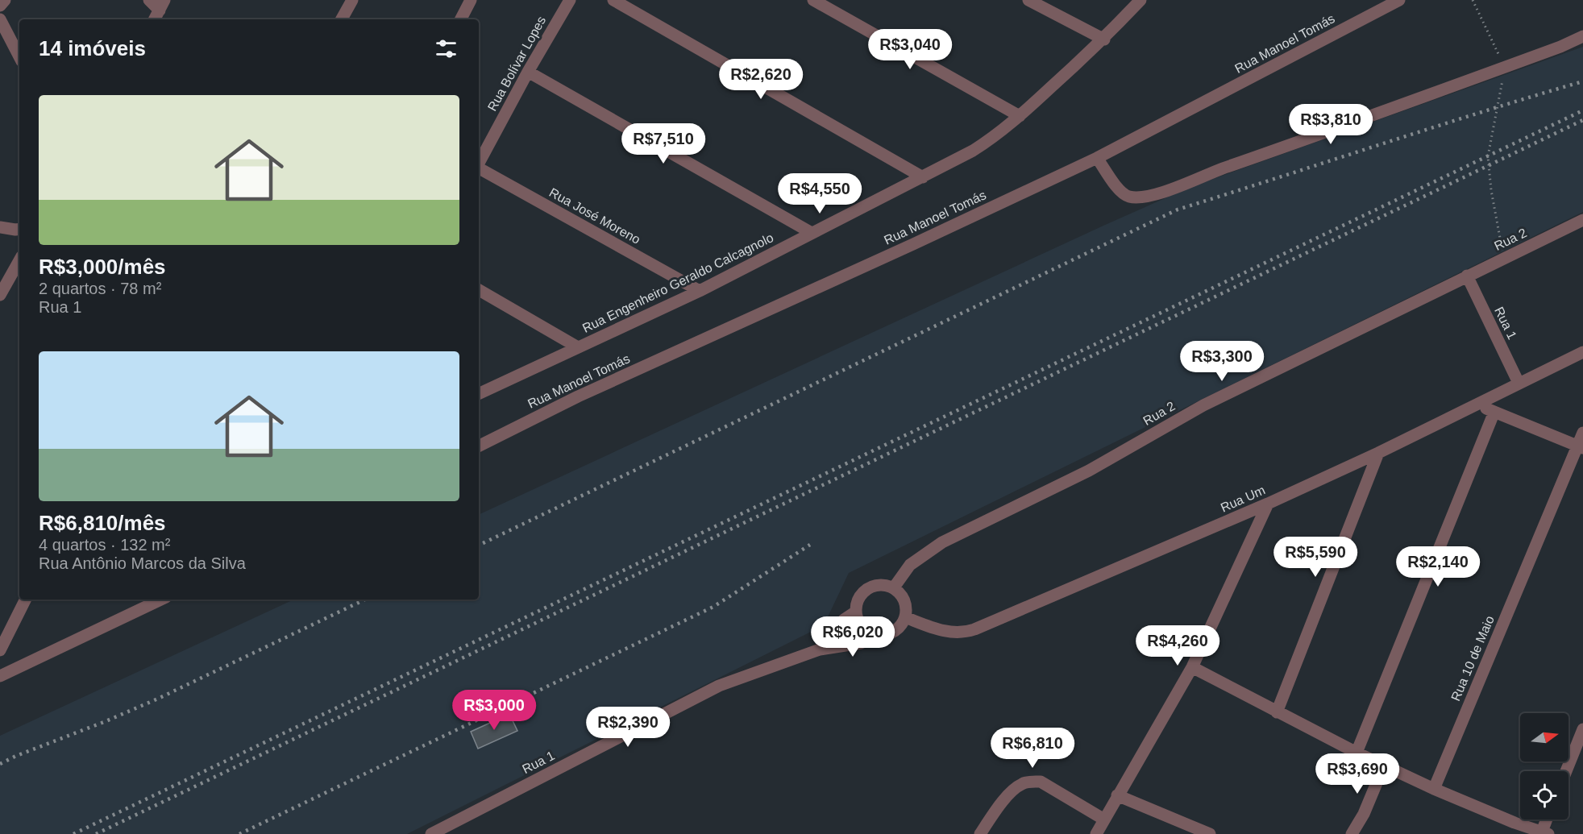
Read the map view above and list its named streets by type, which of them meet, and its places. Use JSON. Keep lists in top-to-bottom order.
{
  "streets": {
    "street": [
      "Rua Manoel Tomás",
      "Rua Bolívar Lopes",
      "Rua José Moreno",
      "Rua 2",
      "Rua Engenheiro Geraldo Calcagnolo",
      "Rua 1",
      "Rua Um",
      "Rua 10 de Maio"
    ]
  },
  "crossings": [
    ["Rua José Moreno", "Rua Engenheiro Geraldo Calcagnolo"],
    ["Rua 2", "Rua 1"],
    ["Rua 2", "Rua Um"],
    ["Rua 1", "Rua Um"]
  ],
  "north": "right",
  "page": {
    "heading": "14 imóveis",
    "price": [
      "R$3,040",
      "R$2,620",
      "R$3,810",
      "R$7,510",
      "R$4,550",
      "R$3,300",
      "R$5,590",
      "R$2,140",
      "R$6,020",
      "R$4,260",
      "R$3,000",
      "R$2,390",
      "R$6,810",
      "R$3,690"
    ],
    "list": [
      {
        "name": "R$3,000/mês",
        "note": "2 quartos · 78 m² · Rua 1"
      },
      {
        "name": "R$6,810/mês",
        "note": "4 quartos · 132 m² · Rua Antônio Marcos da Silva"
      }
    ]
  }
}
